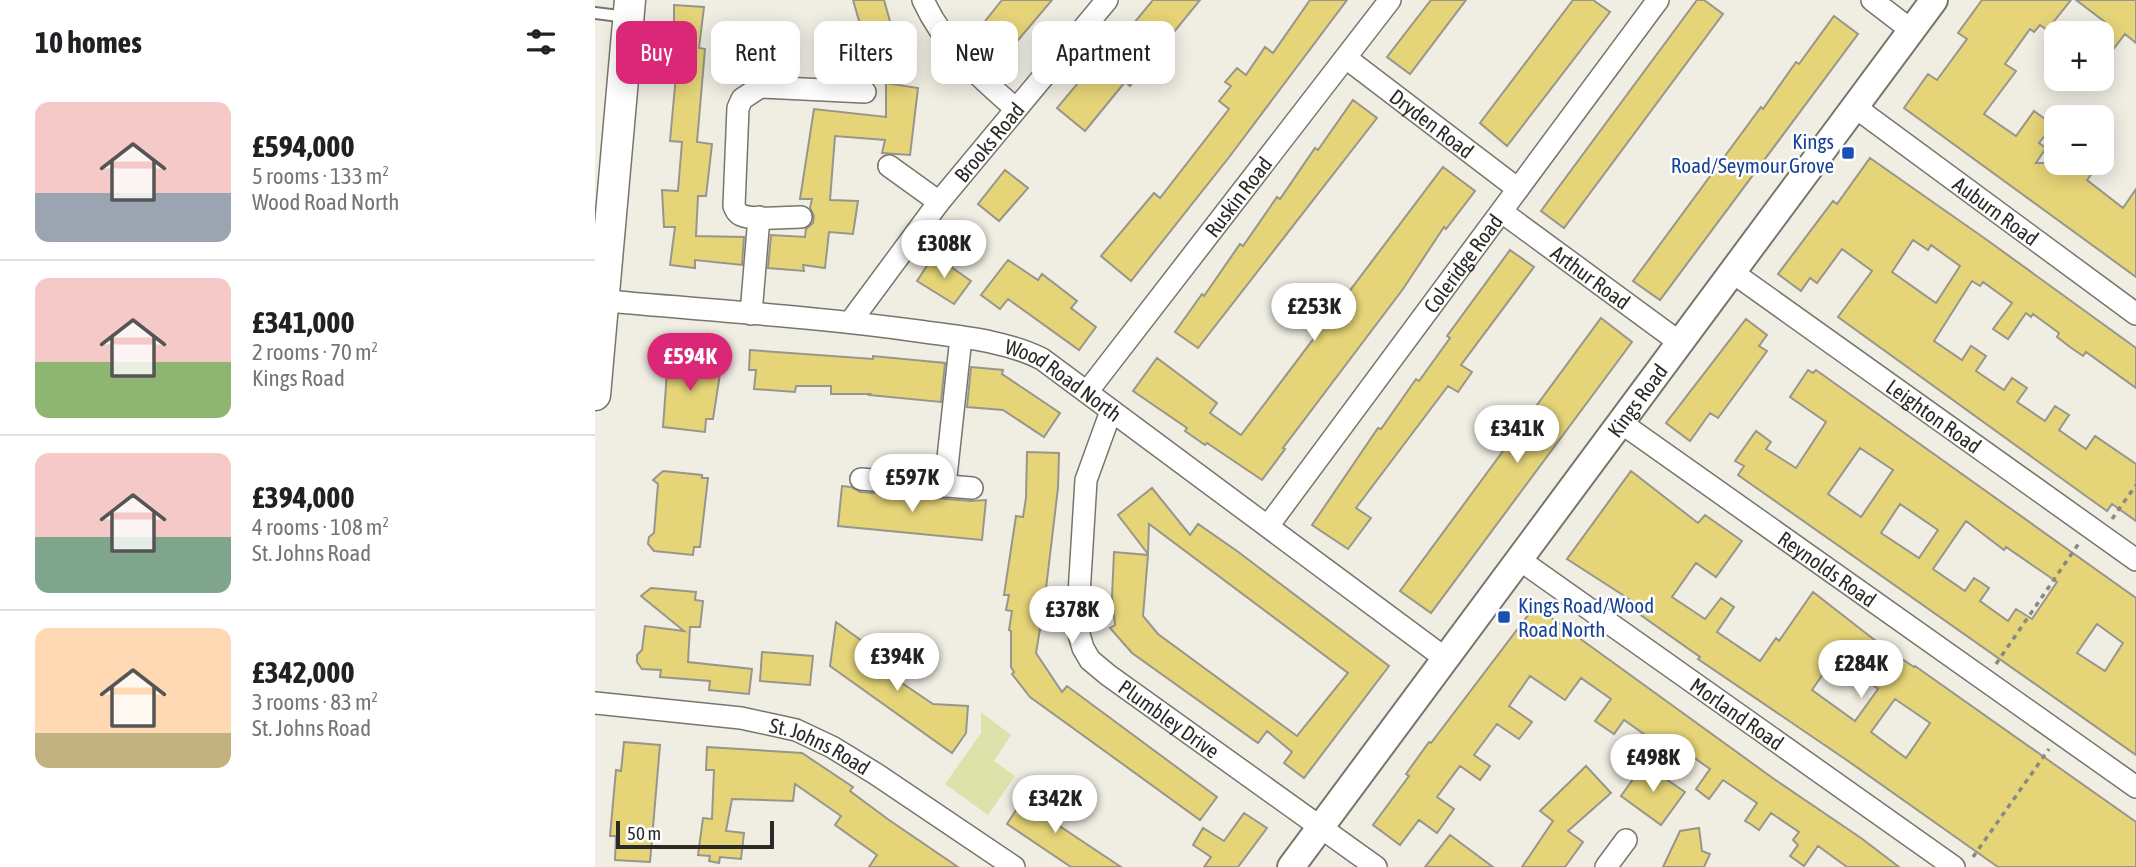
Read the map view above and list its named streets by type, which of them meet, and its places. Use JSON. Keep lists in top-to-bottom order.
{
  "streets": {
    "street": [
      "Dryden Road",
      "Brooks Road",
      "Ruskin Road",
      "Auburn Road",
      "Coleridge Road",
      "Arthur Road",
      "Wood Road North",
      "Kings Road",
      "Leighton Road",
      "Reynolds Road",
      "Morland Road",
      "Plumbley Drive",
      "St. Johns Road"
    ]
  },
  "crossings": [
    ["Dryden Road", "Ruskin Road"],
    ["Dryden Road", "Coleridge Road"],
    ["Brooks Road", "Wood Road North"],
    ["Ruskin Road", "Wood Road North"],
    ["Auburn Road", "Kings Road"],
    ["Coleridge Road", "Arthur Road"],
    ["Coleridge Road", "Wood Road North"],
    ["Arthur Road", "Kings Road"],
    ["Wood Road North", "Kings Road"],
    ["Wood Road North", "Plumbley Drive"],
    ["Kings Road", "Leighton Road"],
    ["Kings Road", "Reynolds Road"],
    ["Kings Road", "Morland Road"],
    ["Kings Road", "Plumbley Drive"]
  ],
  "places": {
    "transit": ["Kings Road/Seymour Grove", "Kings Road/Wood Road North"]
  },
  "scale_bar": "50 m",
  "page": {
    "heading": "10 homes",
    "map_buttons": ["+", "−"],
    "chip": [
      "Buy",
      "Rent",
      "Filters",
      "New",
      "Apartment"
    ],
    "list": [
      {
        "name": "£594,000",
        "note": "5 rooms · 133 m² · Wood Road North"
      },
      {
        "name": "£341,000",
        "note": "2 rooms · 70 m² · Kings Road"
      },
      {
        "name": "£394,000",
        "note": "4 rooms · 108 m² · St. Johns Road"
      },
      {
        "name": "£342,000",
        "note": "3 rooms · 83 m² · St. Johns Road"
      }
    ],
    "price": [
      "£308K",
      "£253K",
      "£594K",
      "£341K",
      "£597K",
      "£378K",
      "£394K",
      "£284K",
      "£498K",
      "£342K"
    ],
    "scale": "50 m"
  }
}
